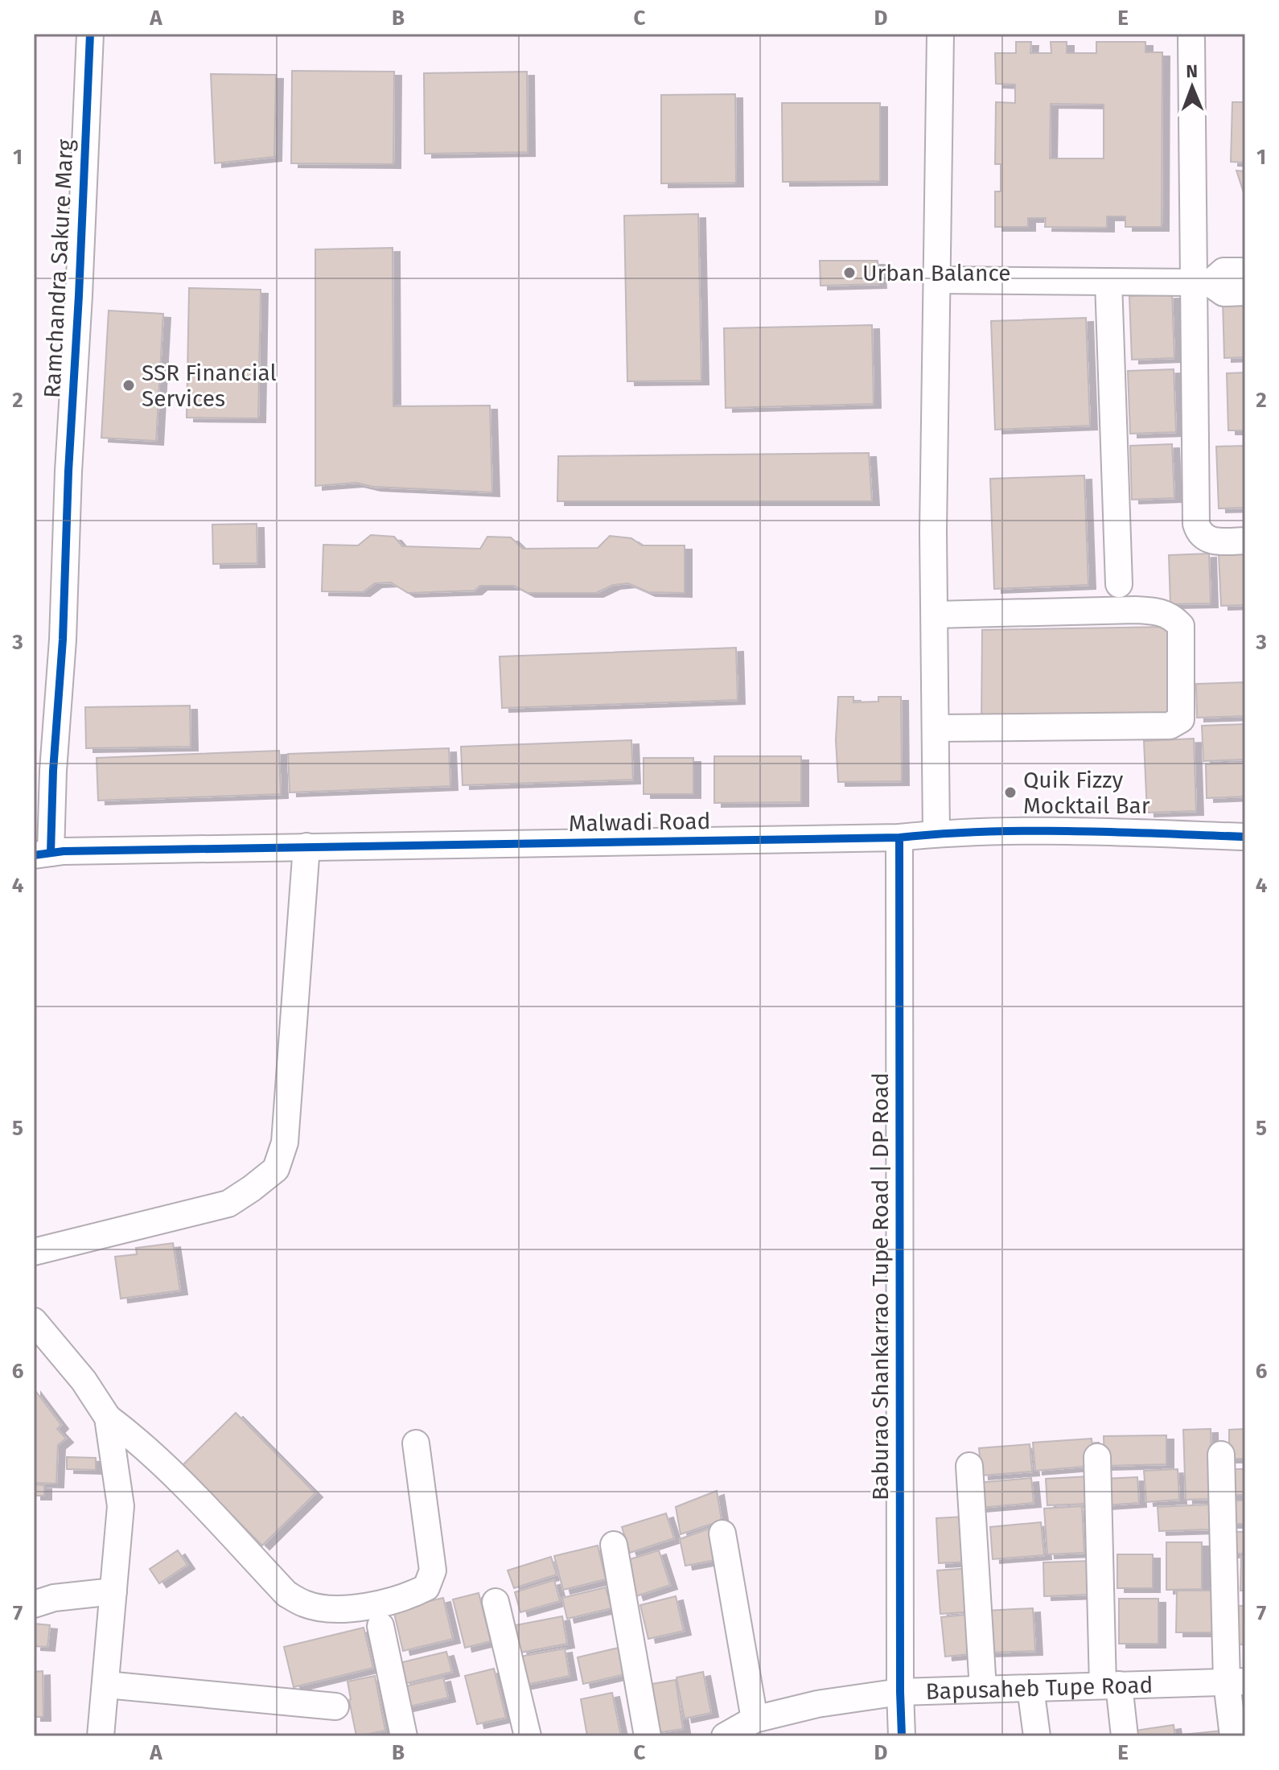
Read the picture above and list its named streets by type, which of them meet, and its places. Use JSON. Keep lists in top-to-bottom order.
{
  "streets": {
    "street": [
      "Ramchandra Sakure Marg",
      "Malwadi Road",
      "Baburao Shankarrao Tupe Road | DP Road",
      "Bapusaheb Tupe Road"
    ]
  },
  "crossings": [
    ["Ramchandra Sakure Marg", "Malwadi Road"],
    ["Malwadi Road", "Baburao Shankarrao Tupe Road | DP Road"],
    ["Baburao Shankarrao Tupe Road | DP Road", "Bapusaheb Tupe Road"]
  ],
  "places": ["Urban Balance", "SSR Financial Services", "Quik Fizzy Mocktail Bar"],
  "north": "top",
  "grid": {
    "columns": [
      "A",
      "B",
      "C",
      "D",
      "E"
    ],
    "rows": [
      "1",
      "2",
      "3",
      "4",
      "5",
      "6",
      "7"
    ]
  }
}
